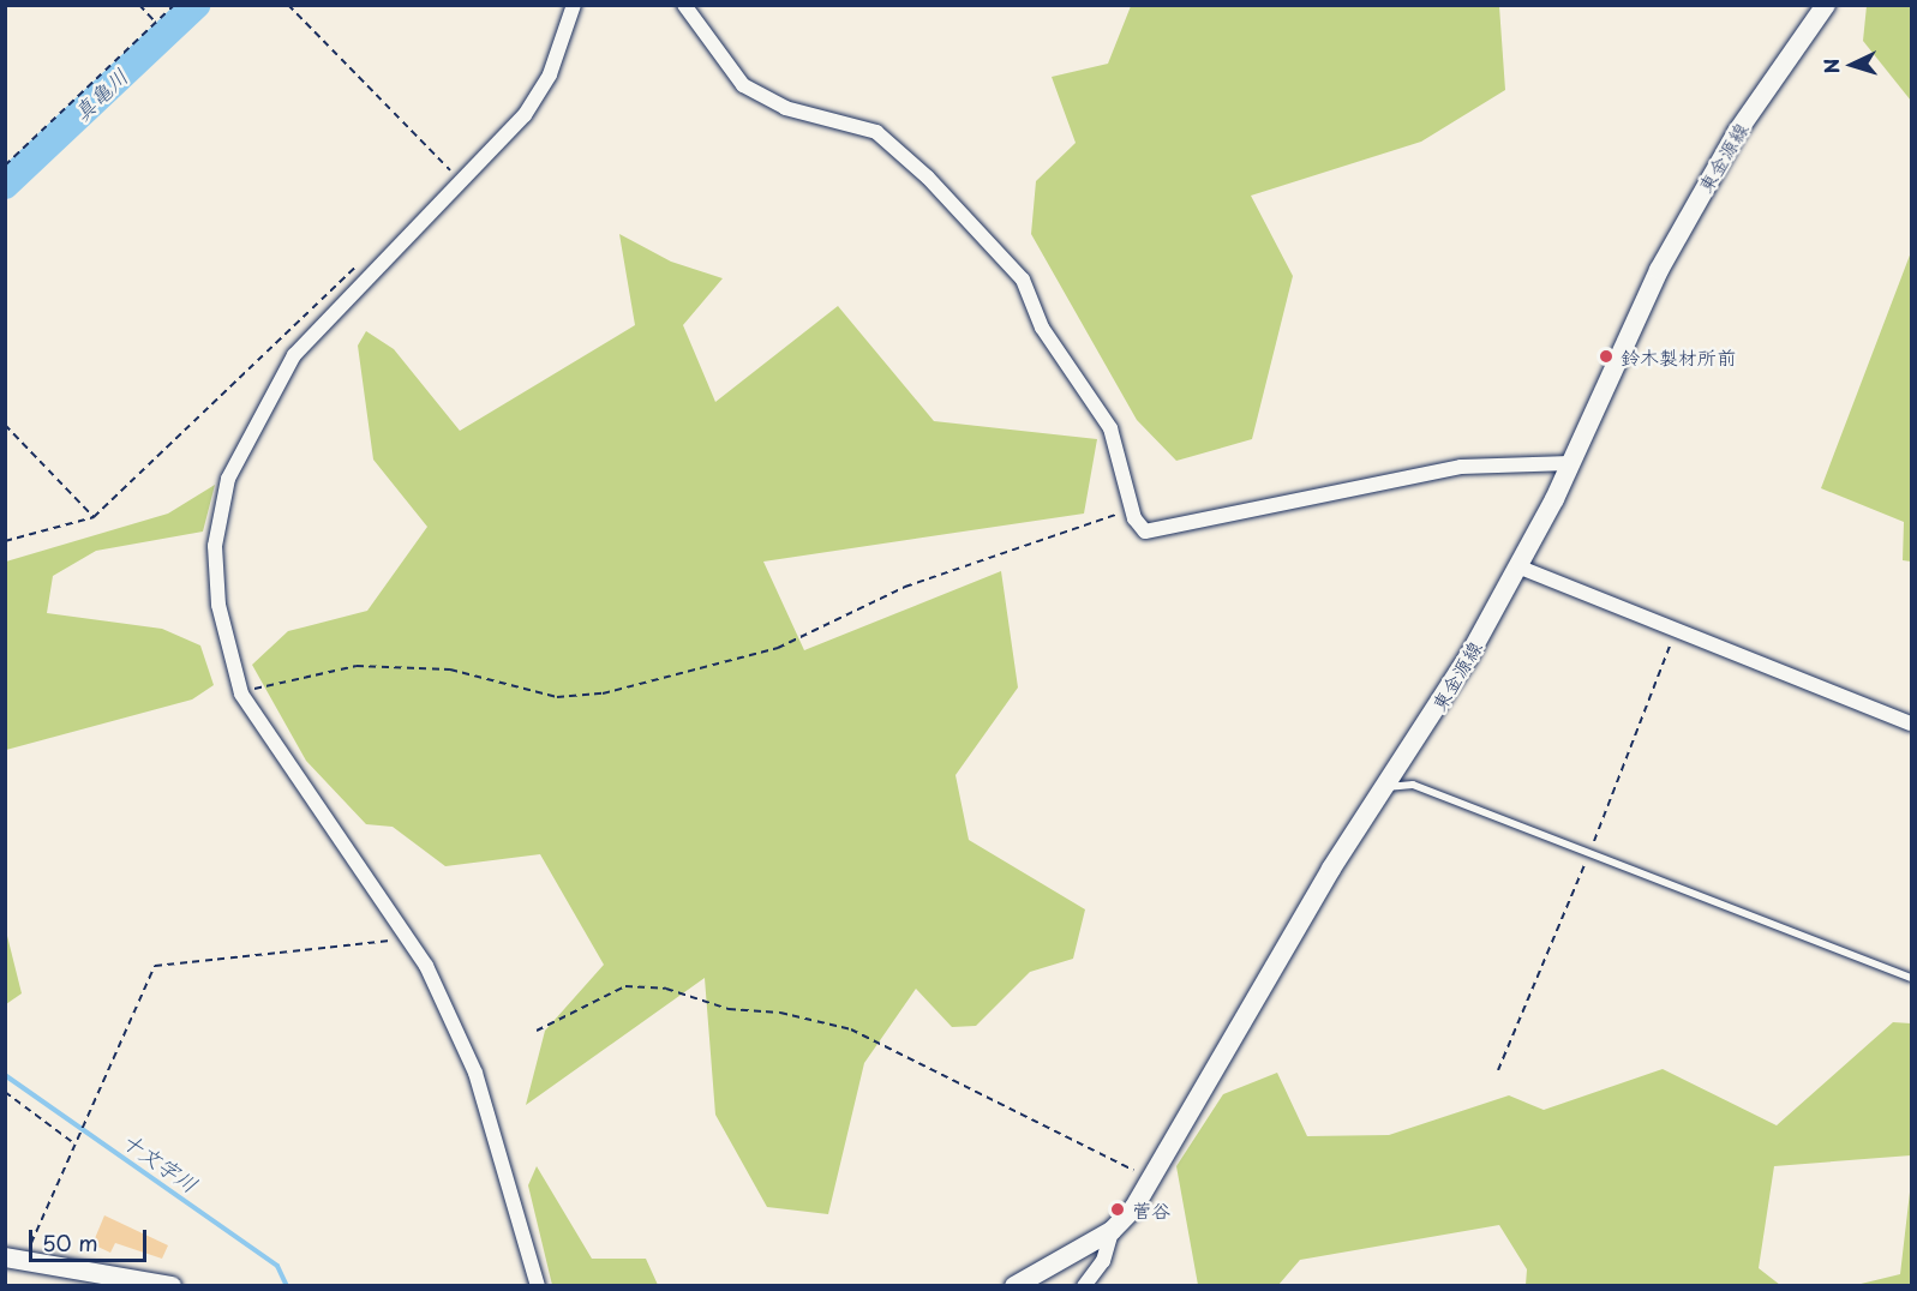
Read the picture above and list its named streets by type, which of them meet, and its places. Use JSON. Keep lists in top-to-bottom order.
{
  "streets": {
    "main road": ["東金源線"]
  },
  "water": ["真亀川", "十文字川"],
  "places": ["鈴木製材所前", "菅谷"],
  "scale_bar": "50 m",
  "north": "left"
}
